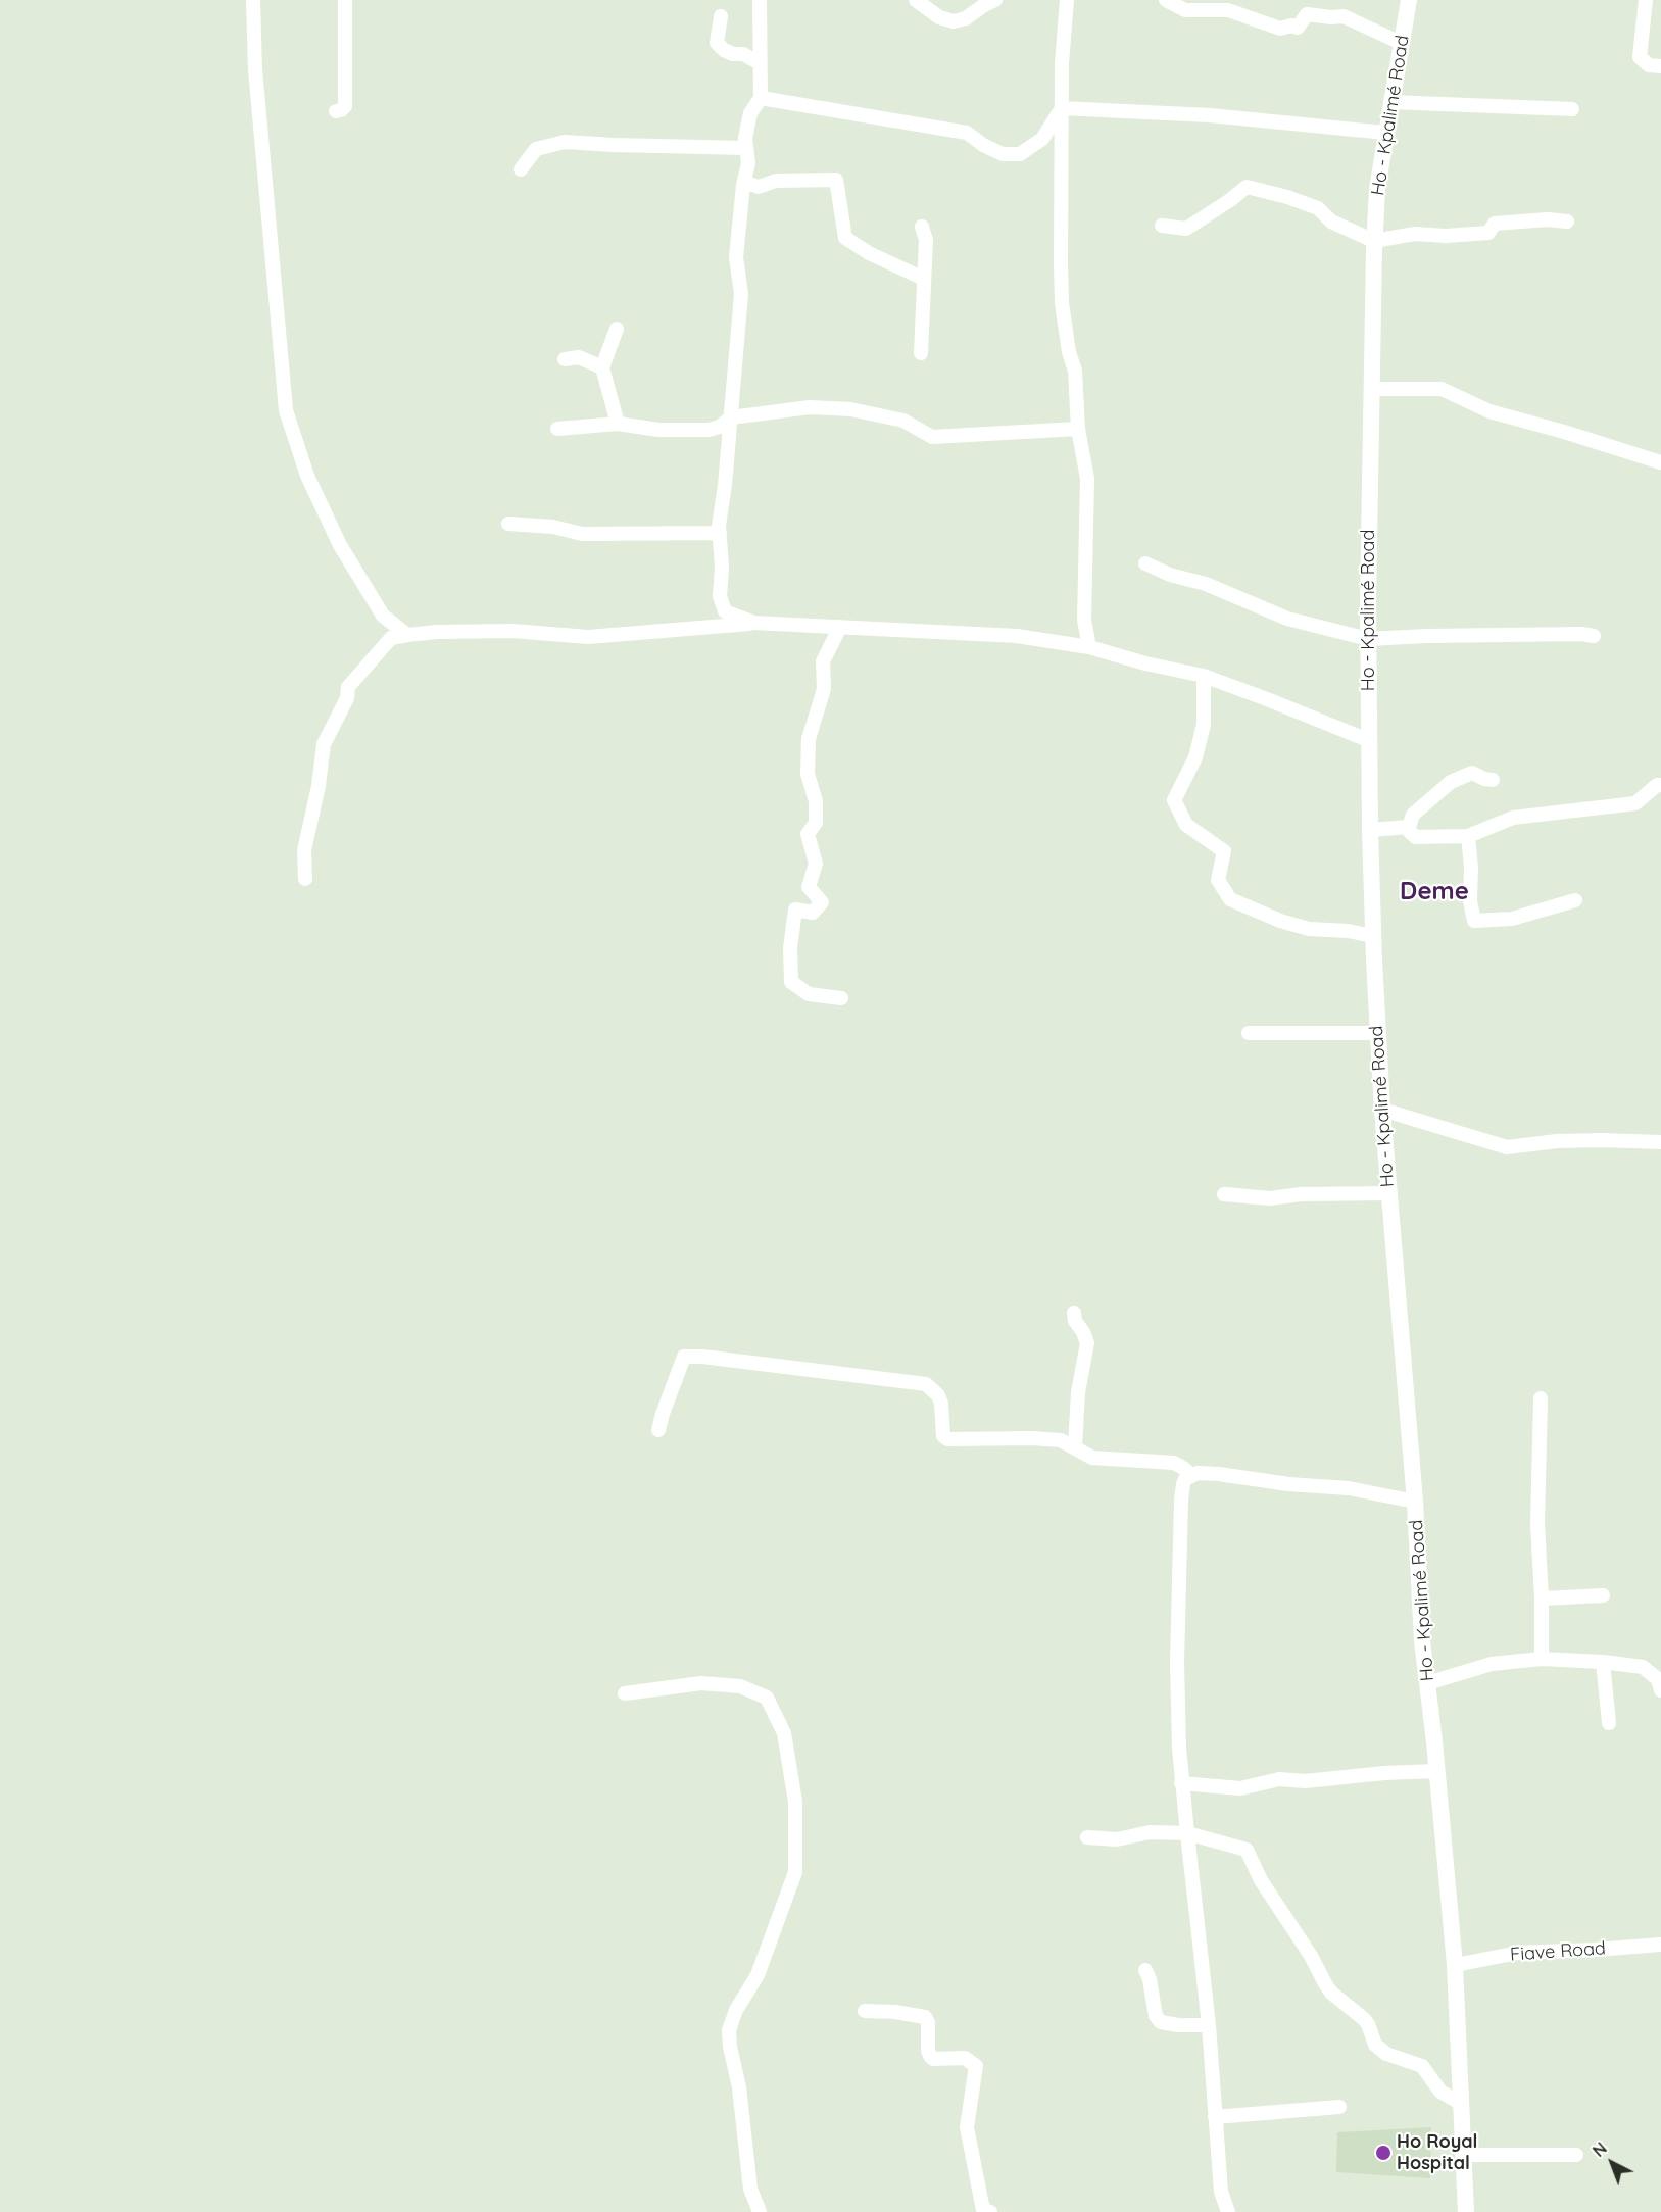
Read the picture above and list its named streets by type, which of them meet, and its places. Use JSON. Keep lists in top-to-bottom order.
{
  "streets": {
    "main road": ["Ho - Kpalimé Road"],
    "street": ["Fiave Road"]
  },
  "crossings": [
    ["Ho - Kpalimé Road", "Fiave Road"]
  ],
  "districts": ["Deme"],
  "places": ["Ho Royal Hospital"],
  "north": "top left"
}
